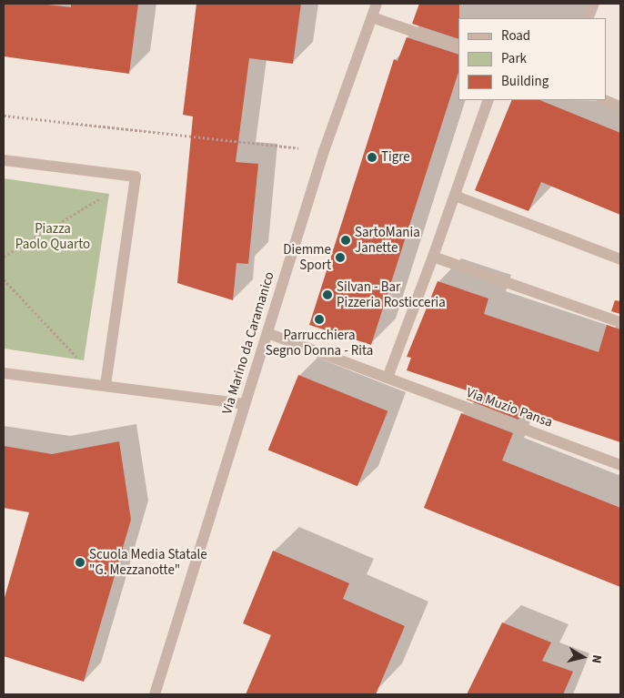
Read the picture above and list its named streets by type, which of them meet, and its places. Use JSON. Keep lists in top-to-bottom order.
{
  "streets": {
    "street": ["Via Marino da Caramanico", "Via Muzio Pansa"]
  },
  "crossings": [
    ["Via Marino da Caramanico", "Via Muzio Pansa"]
  ],
  "parks": ["Piazza Paolo Quarto"],
  "places": [
    "Tigre",
    "SartoMania Janette",
    "Diemme Sport",
    "Silvan - Bar Pizzeria Rosticceria",
    "Parrucchiera Segno Donna - Rita",
    "Scuola Media Statale \"G. Mezzanotte\""
  ],
  "legend": ["Road", "Park", "Building"],
  "north": "right"
}
